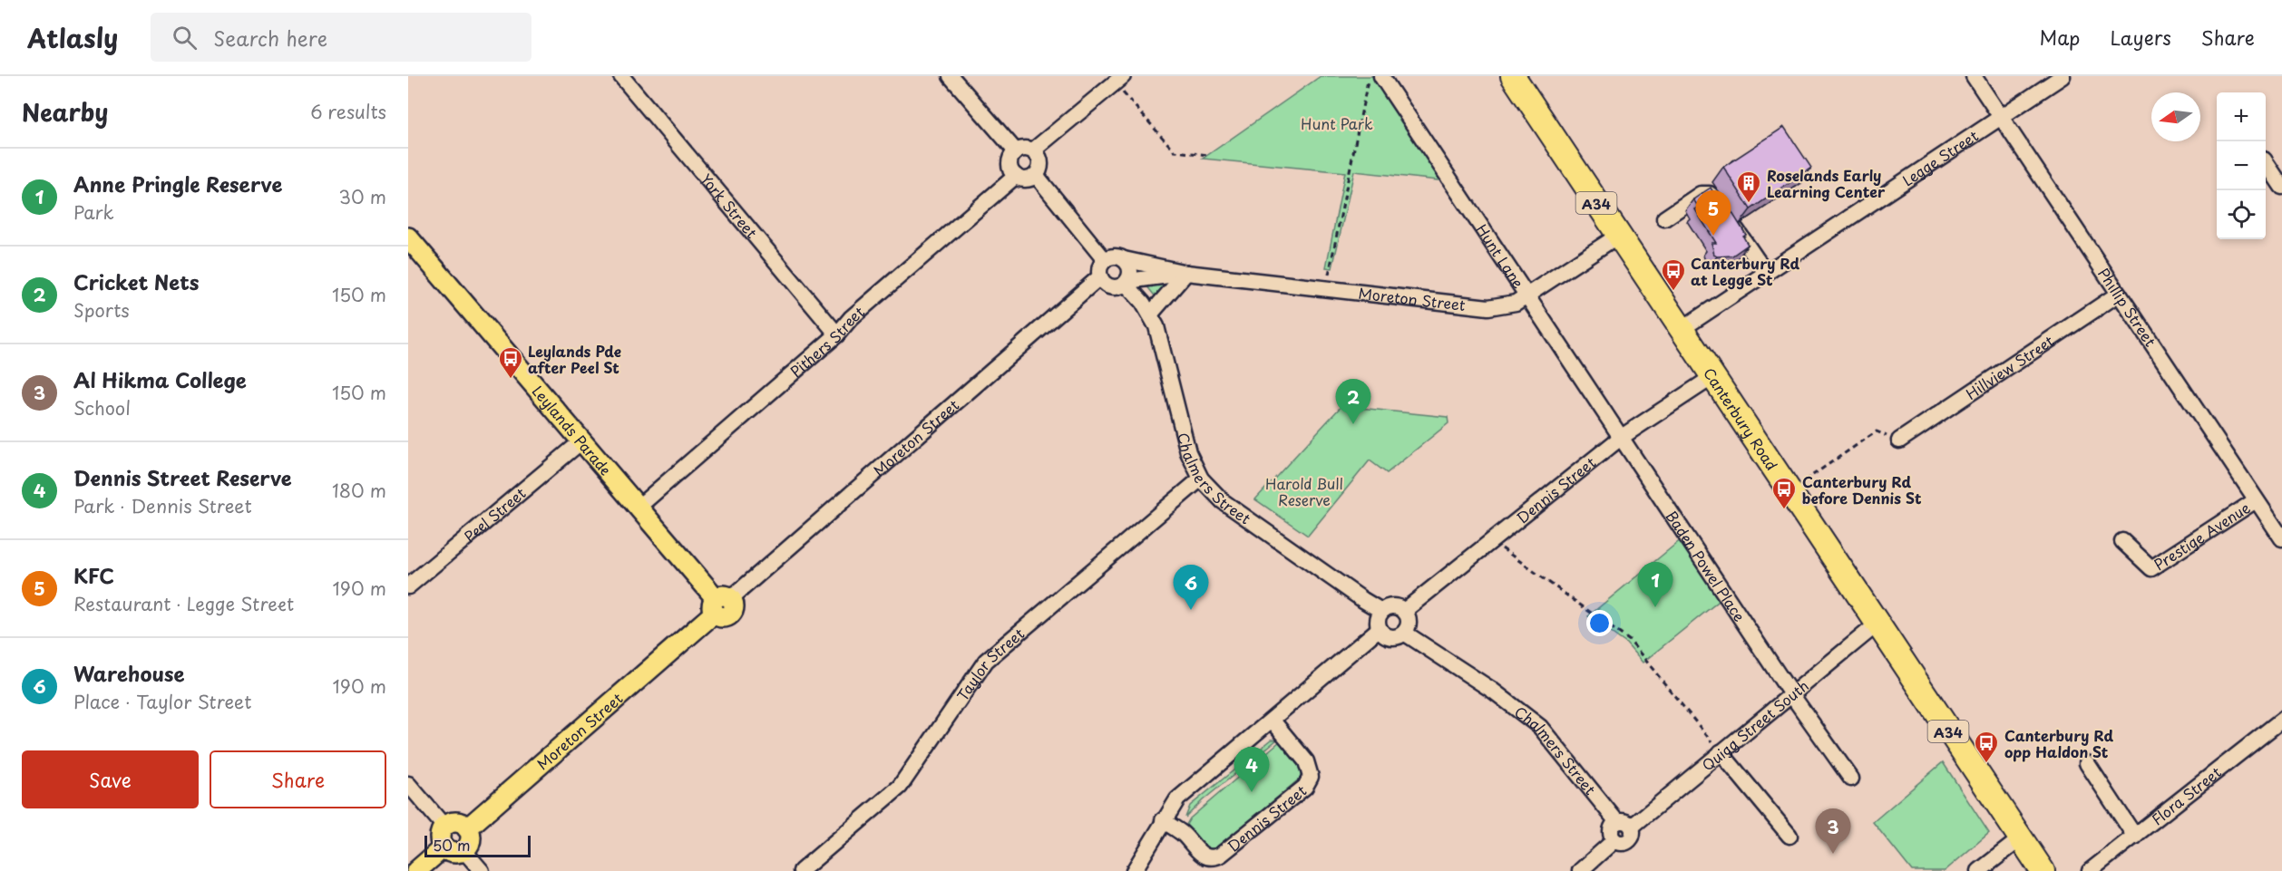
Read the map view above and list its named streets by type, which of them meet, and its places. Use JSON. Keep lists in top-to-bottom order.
{
  "streets": {
    "highway": ["A34", "Canterbury Road"],
    "main road": ["Moreton Street", "Leylands Parade"],
    "street": [
      "Legge Street",
      "York Street",
      "Hunt Lane",
      "Phillip Street",
      "Pithers Street",
      "Hillview Street",
      "Chalmers Street",
      "Dennis Street",
      "Peel Street",
      "Prestige Avenue",
      "Baden Powel Place",
      "Taylor Street",
      "Quigg Street South",
      "Flora Street"
    ]
  },
  "crossings": [
    ["Legge Street", "Phillip Street"],
    ["Legge Street", "Canterbury Road"],
    ["York Street", "Pithers Street"],
    ["Hunt Lane", "Moreton Street"],
    ["Hunt Lane", "Dennis Street"],
    ["Hunt Lane", "Baden Powel Place"],
    ["Moreton Street", "Canterbury Road"],
    ["Moreton Street", "Leylands Parade"],
    ["Moreton Street", "Chalmers Street"],
    ["Phillip Street", "Hillview Street"],
    ["Phillip Street", "Prestige Avenue"],
    ["Pithers Street", "Leylands Parade"],
    ["Canterbury Road", "Dennis Street"],
    ["Canterbury Road", "Quigg Street South"],
    ["Leylands Parade", "Peel Street"],
    ["Chalmers Street", "Dennis Street"],
    ["Chalmers Street", "Taylor Street"],
    ["Chalmers Street", "Quigg Street South"],
    ["Dennis Street", "Baden Powel Place"],
    ["Baden Powel Place", "Quigg Street South"]
  ],
  "parks": ["Hunt Park", "Harold Bull Reserve"],
  "places": {
    "building": ["Roselands Early Learning Center"],
    "bus stop": [
      "Canterbury Rd at Legge St",
      "Leylands Pde after Peel St",
      "Canterbury Rd before Dennis St",
      "Canterbury Rd opp Haldon St"
    ]
  },
  "scale_bar": "50 m",
  "north": "left",
  "page": {
    "header": "Atlasly",
    "search": "Search here",
    "nav": ["Map", "Layers", "Share"],
    "heading": ["Nearby", "6 results"],
    "map_buttons": ["+", "−"],
    "list": [
      {
        "mark": "1",
        "name": "Anne Pringle Reserve",
        "note": "Park",
        "value": "30 m"
      },
      {
        "mark": "2",
        "name": "Cricket Nets",
        "note": "Sports",
        "value": "150 m"
      },
      {
        "mark": "3",
        "name": "Al Hikma College",
        "note": "School",
        "value": "150 m"
      },
      {
        "mark": "4",
        "name": "Dennis Street Reserve",
        "note": "Park · Dennis Street",
        "value": "180 m"
      },
      {
        "mark": "5",
        "name": "KFC",
        "note": "Restaurant · Legge Street",
        "value": "190 m"
      },
      {
        "mark": "6",
        "name": "Warehouse",
        "note": "Place · Taylor Street",
        "value": "190 m"
      }
    ],
    "pins": [
      "5",
      "2",
      "1",
      "6",
      "4",
      "3"
    ],
    "buttons": ["Save", "Share"],
    "scale": "50 m"
  }
}
